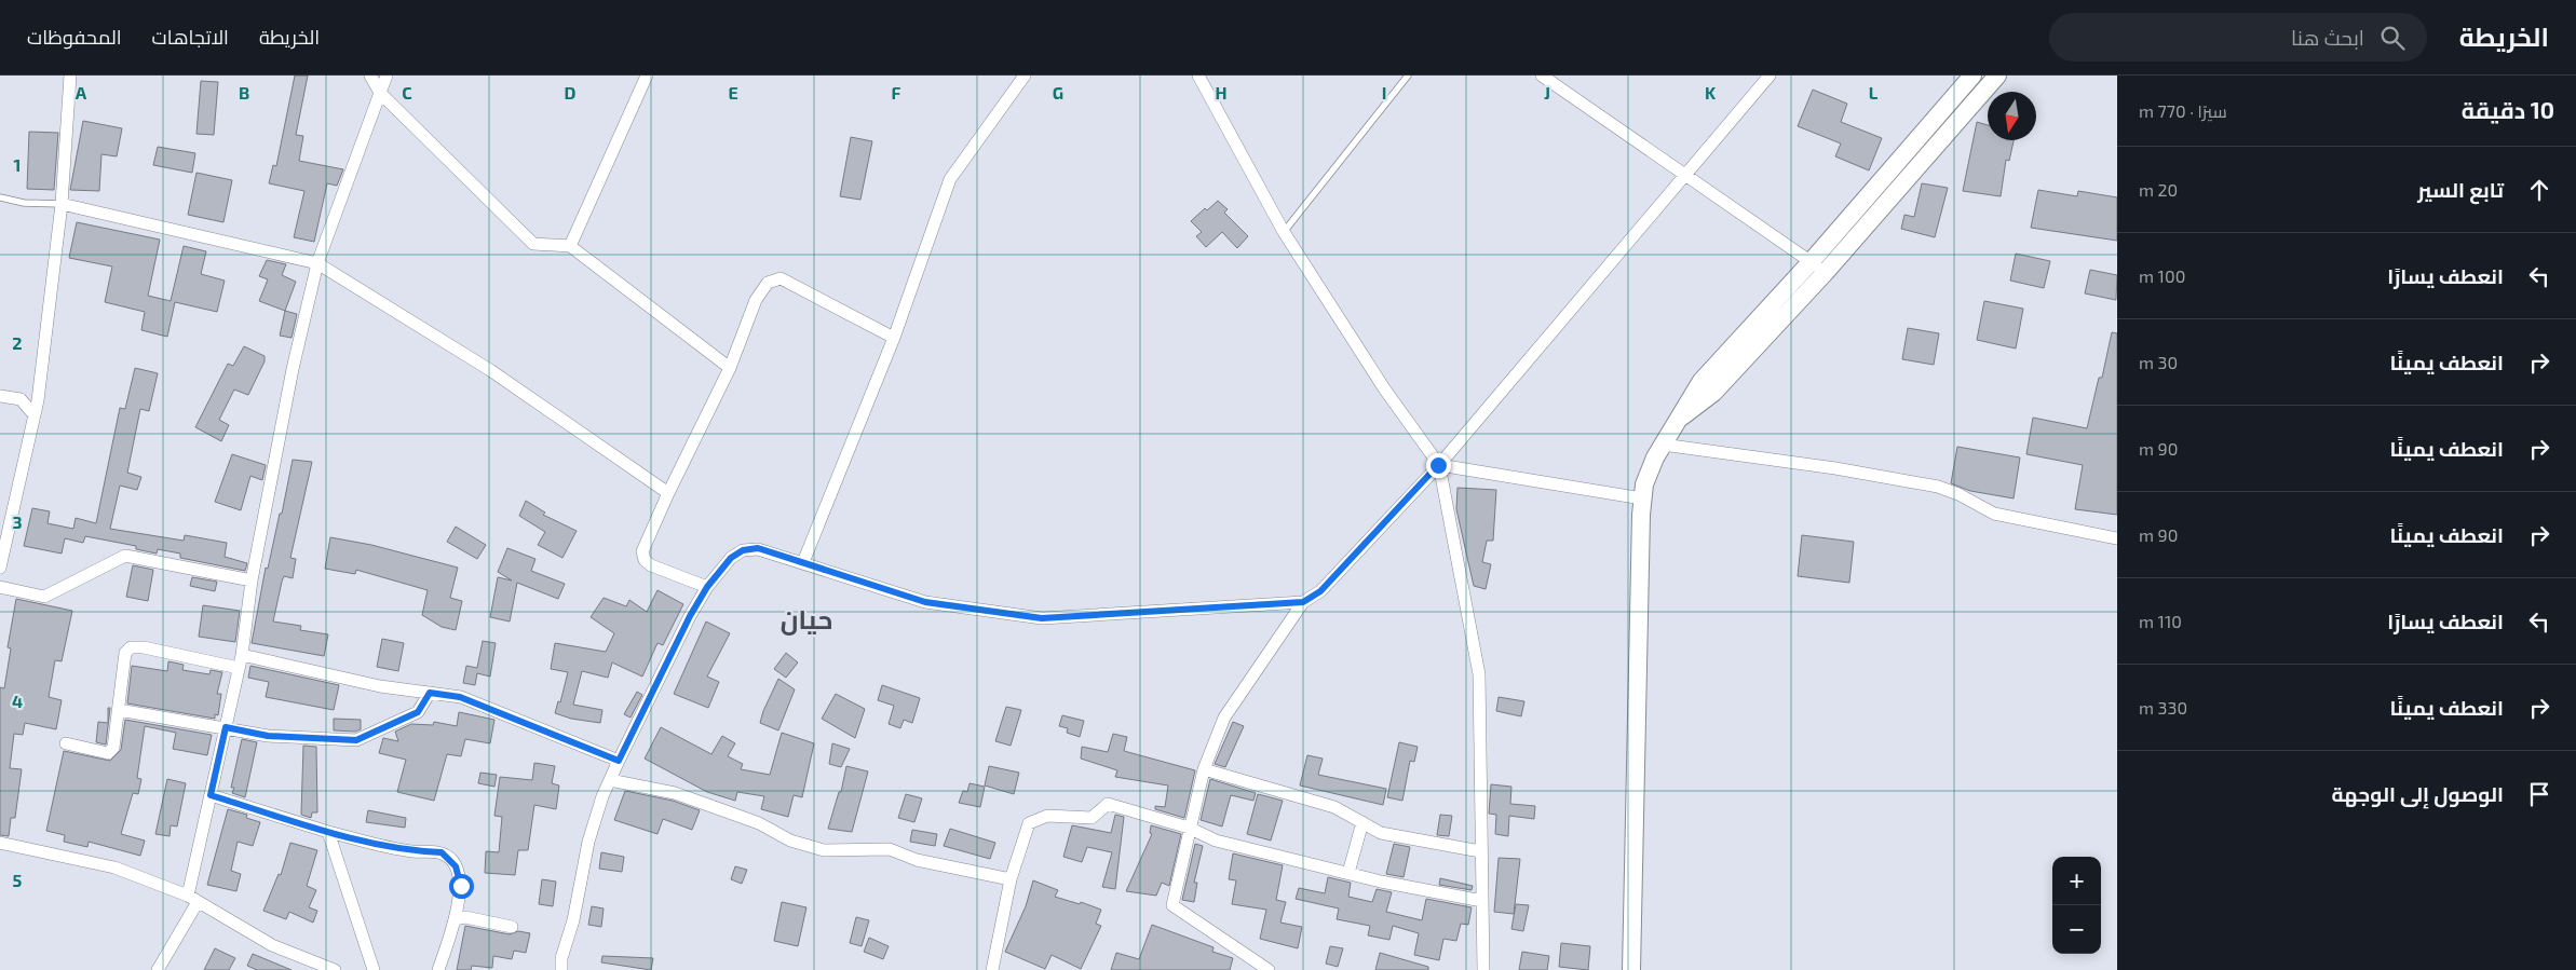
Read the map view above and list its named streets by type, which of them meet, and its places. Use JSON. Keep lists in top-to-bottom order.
{
  "districts": ["حيان"],
  "north": "bottom",
  "page": {
    "header": "الخريطة",
    "search": "ابحث هنا",
    "nav": ["الخريطة", "الاتجاهات", "المحفوظات"],
    "heading": ["10 دقيقة", "سيرًا · 770 m"],
    "list": [
      ["تابع السير", "20 m"],
      ["انعطف يسارًا", "100 m"],
      ["انعطف يمينًا", "30 m"],
      ["انعطف يمينًا", "90 m"],
      ["انعطف يمينًا", "90 m"],
      ["انعطف يسارًا", "110 m"],
      ["انعطف يمينًا", "330 m"],
      "الوصول إلى الوجهة"
    ],
    "map_buttons": ["+", "−"]
  },
  "grid": {
    "columns": [
      "A",
      "B",
      "C",
      "D",
      "E",
      "F",
      "G",
      "H",
      "I",
      "J",
      "K",
      "L"
    ],
    "rows": [
      "1",
      "2",
      "3",
      "4",
      "5"
    ]
  }
}
